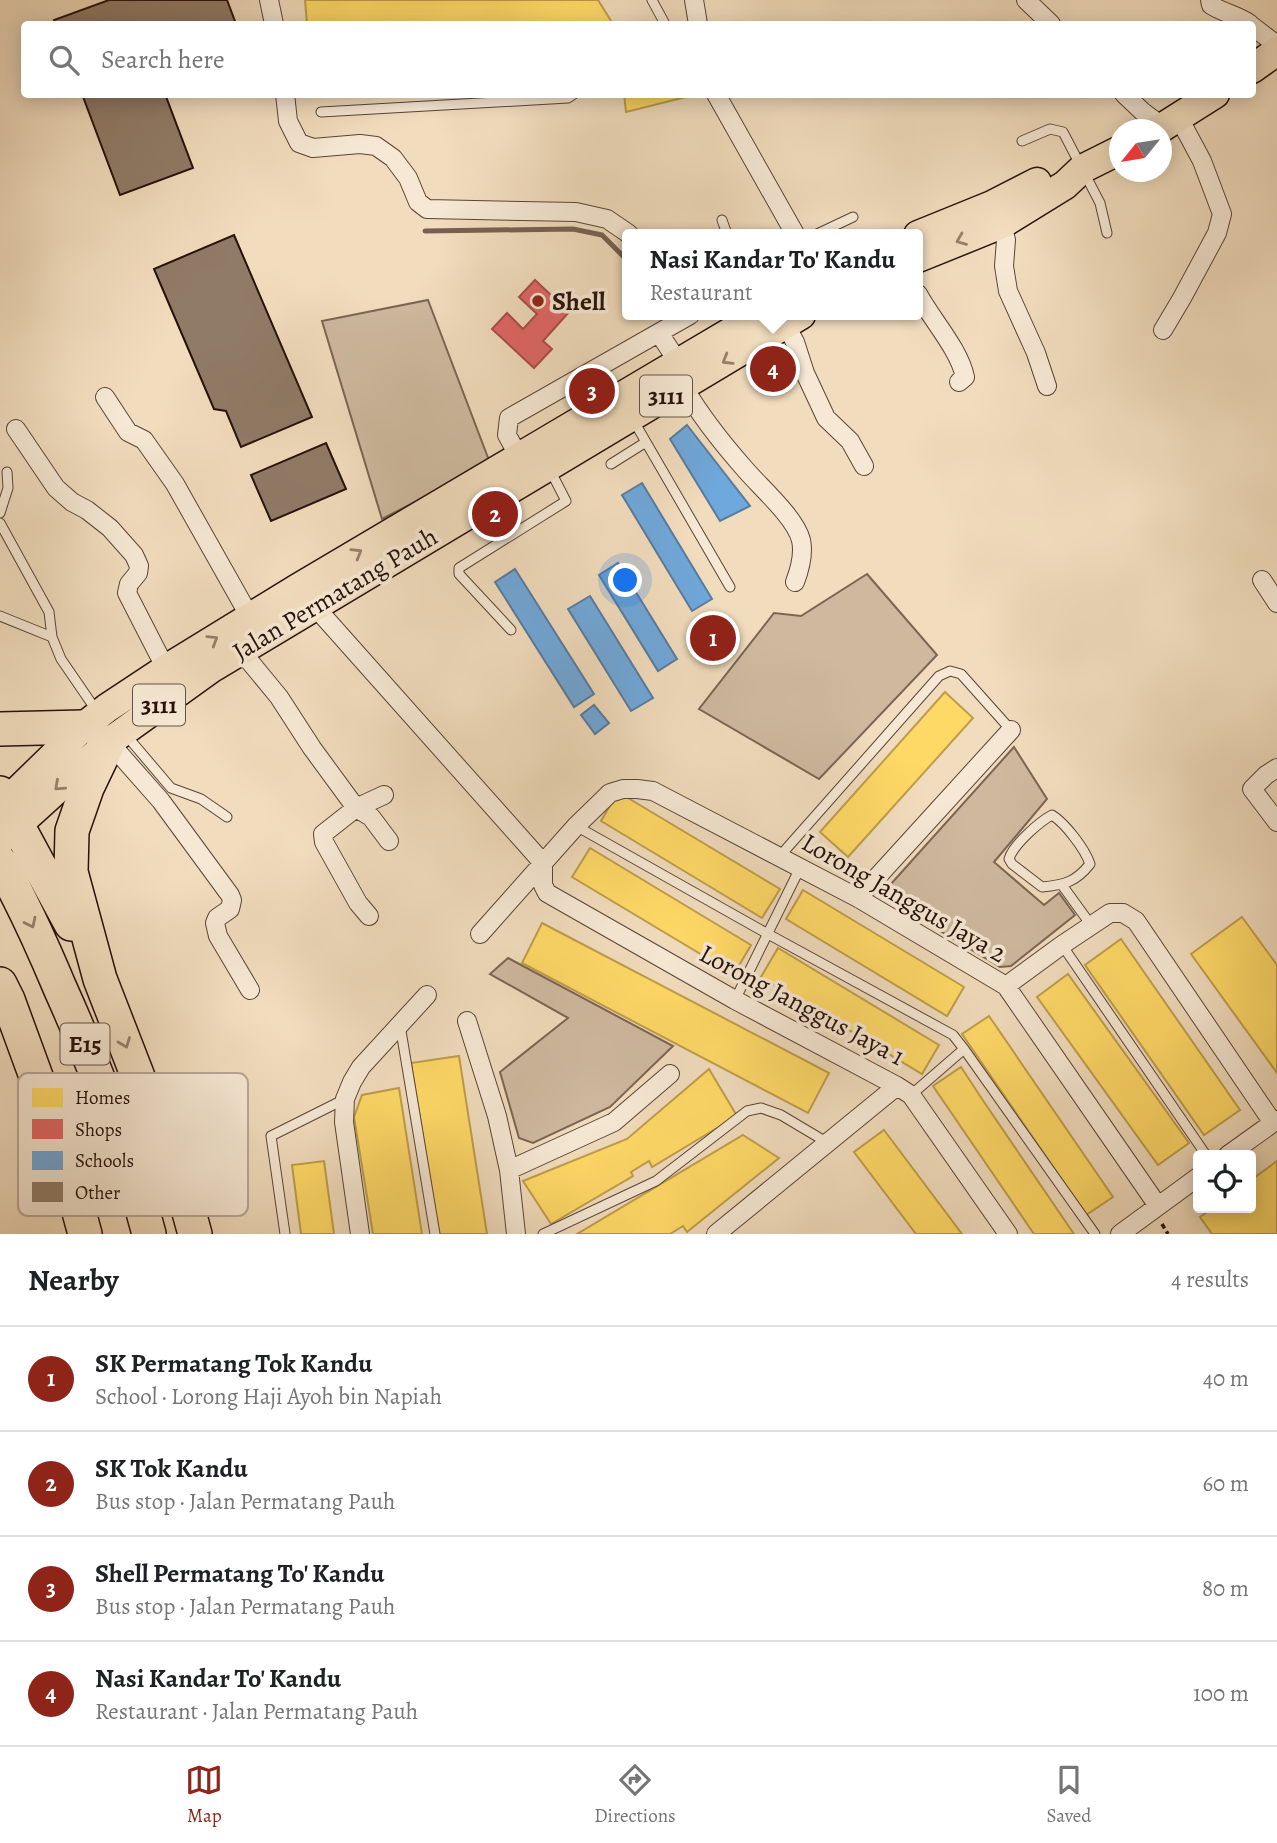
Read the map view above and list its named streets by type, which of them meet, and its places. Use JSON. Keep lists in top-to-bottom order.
{
  "streets": {
    "highway": ["E15"],
    "main road": ["3111", "Jalan Permatang Pauh"],
    "street": ["Lorong Janggus Jaya 2", "Lorong Janggus Jaya 1"]
  },
  "places": ["Shell"],
  "legend": [
    "Homes",
    "Shops",
    "Schools",
    "Other"
  ],
  "north": "bottom left",
  "page": {
    "search": "Search here",
    "popup": ["Nasi Kandar To' Kandu", "Restaurant"],
    "pins": [
      "4",
      "3",
      "2",
      "1"
    ],
    "heading": ["Nearby", "4 results"],
    "list": [
      {
        "mark": "1",
        "name": "SK Permatang Tok Kandu",
        "note": "School · Lorong Haji Ayoh bin Napiah",
        "value": "40 m"
      },
      {
        "mark": "2",
        "name": "SK Tok Kandu",
        "note": "Bus stop · Jalan Permatang Pauh",
        "value": "60 m"
      },
      {
        "mark": "3",
        "name": "Shell Permatang To' Kandu",
        "note": "Bus stop · Jalan Permatang Pauh",
        "value": "80 m"
      },
      {
        "mark": "4",
        "name": "Nasi Kandar To' Kandu",
        "note": "Restaurant · Jalan Permatang Pauh",
        "value": "100 m"
      }
    ],
    "nav": ["Map", "Directions", "Saved"]
  }
}
